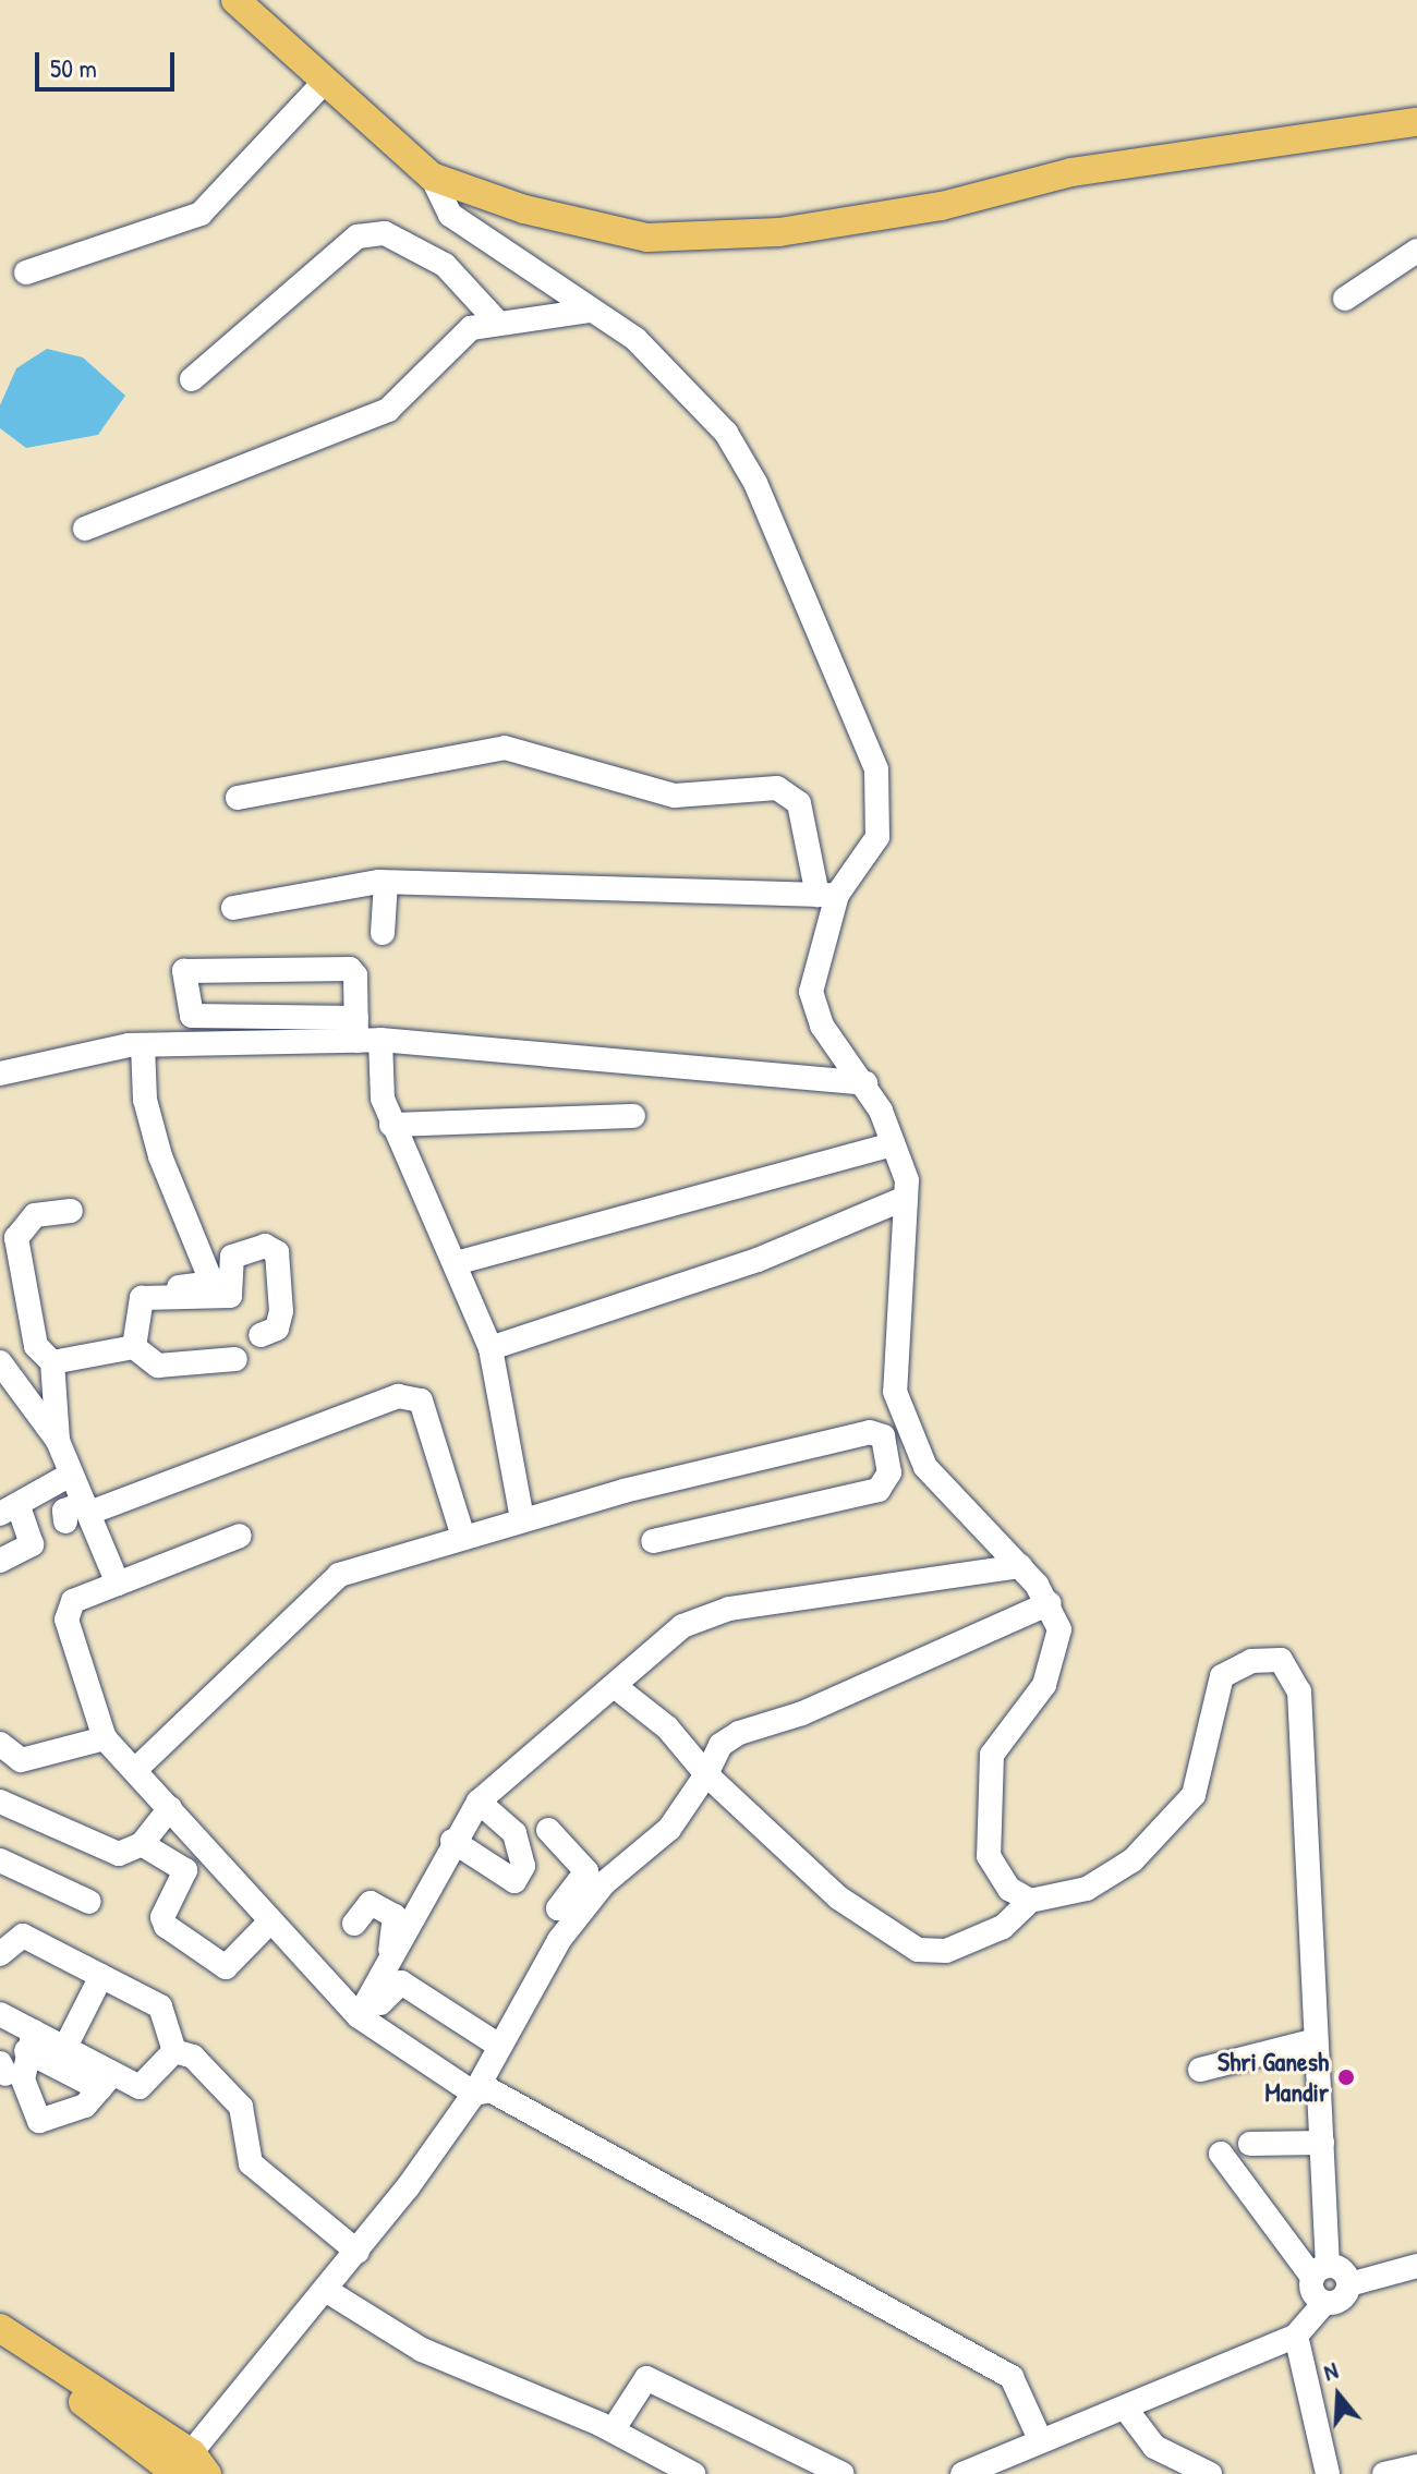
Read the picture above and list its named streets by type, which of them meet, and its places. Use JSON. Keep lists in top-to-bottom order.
{
  "places": ["Shri Ganesh Mandir"],
  "scale_bar": "50 m",
  "north": "top"
}
